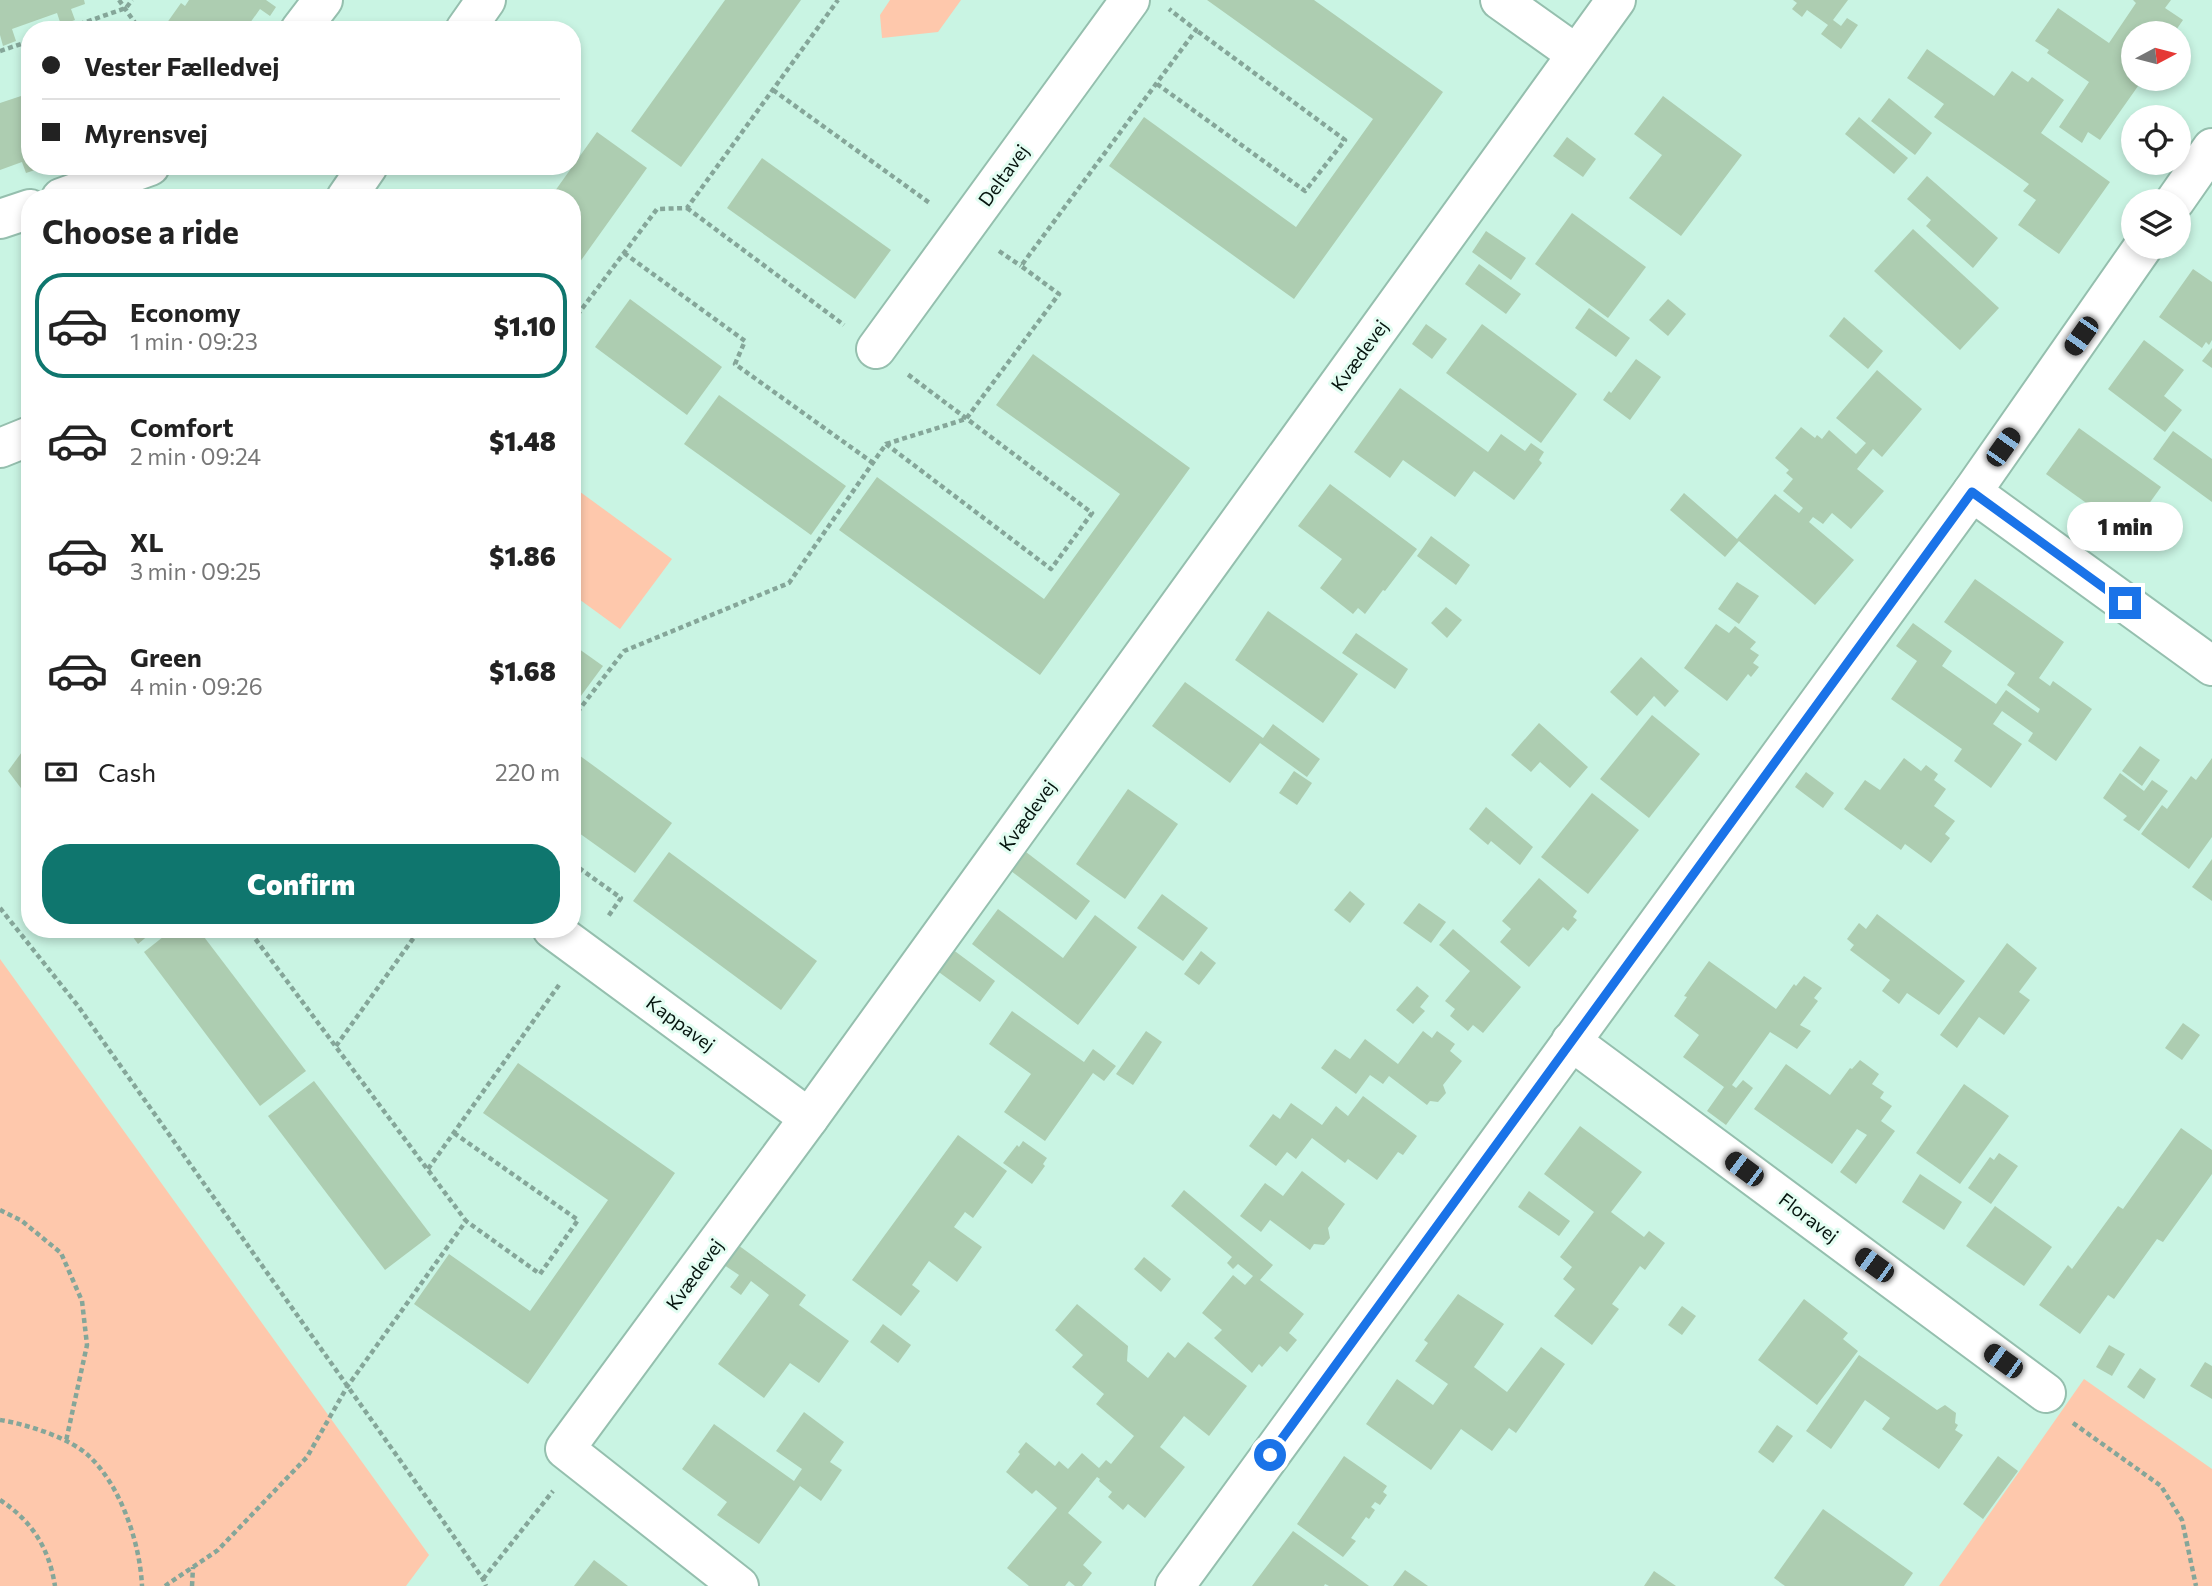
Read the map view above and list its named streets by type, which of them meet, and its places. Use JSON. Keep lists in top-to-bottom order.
{
  "streets": {
    "street": [
      "Deltavej",
      "Kvædevej",
      "Kappavej",
      "Floravej"
    ]
  },
  "crossings": [
    ["Kvædevej", "Kappavej"]
  ],
  "north": "right",
  "page": {
    "banner": ["Vester Fælledvej", "Myrensvej"],
    "heading": "Choose a ride",
    "list": [
      {
        "name": "Economy",
        "note": "1 min · 09:23",
        "value": "$1.10"
      },
      {
        "name": "Comfort",
        "note": "2 min · 09:24",
        "value": "$1.48"
      },
      {
        "name": "XL",
        "note": "3 min · 09:25",
        "value": "$1.86"
      },
      {
        "name": "Green",
        "note": "4 min · 09:26",
        "value": "$1.68"
      }
    ],
    "bubble": "1 min",
    "pay": ["Cash", "220 m"],
    "buttons": "Confirm"
  }
}
